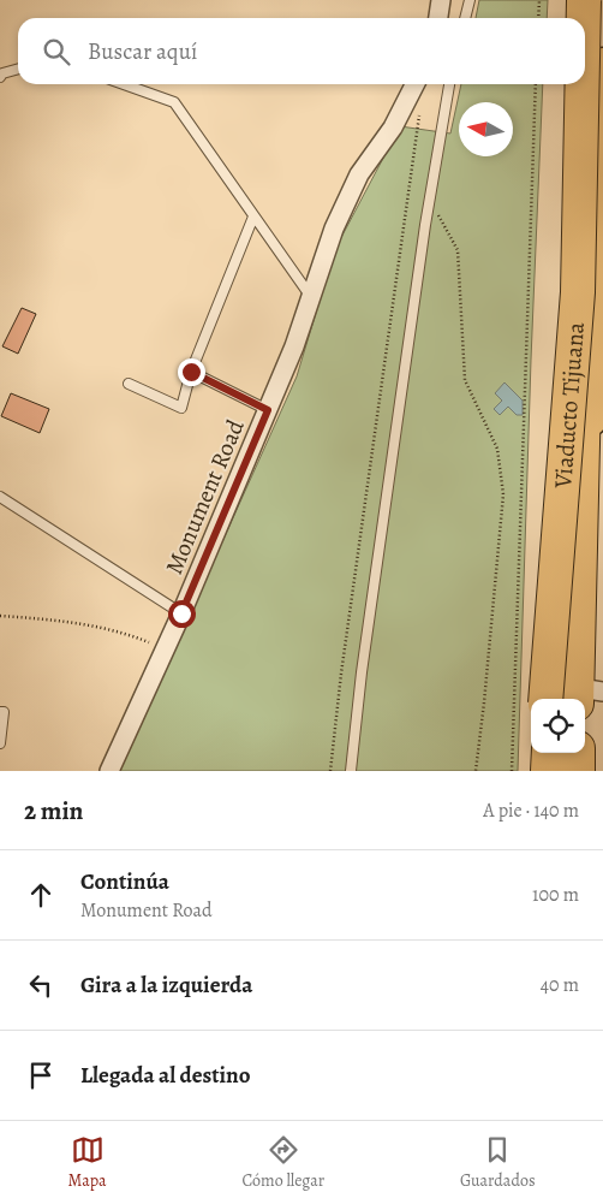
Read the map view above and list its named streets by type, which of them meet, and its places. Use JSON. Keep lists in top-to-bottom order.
{
  "streets": {
    "highway": ["Viaducto Tijuana"],
    "street": ["Monument Road"]
  },
  "north": "left",
  "page": {
    "search": "Buscar aquí",
    "heading": ["2 min", "A pie · 140 m"],
    "list": [
      ["Continúa", "Monument Road", "100 m"],
      ["Gira a la izquierda", "40 m"],
      "Llegada al destino"
    ],
    "nav": ["Mapa", "Cómo llegar", "Guardados"]
  }
}
